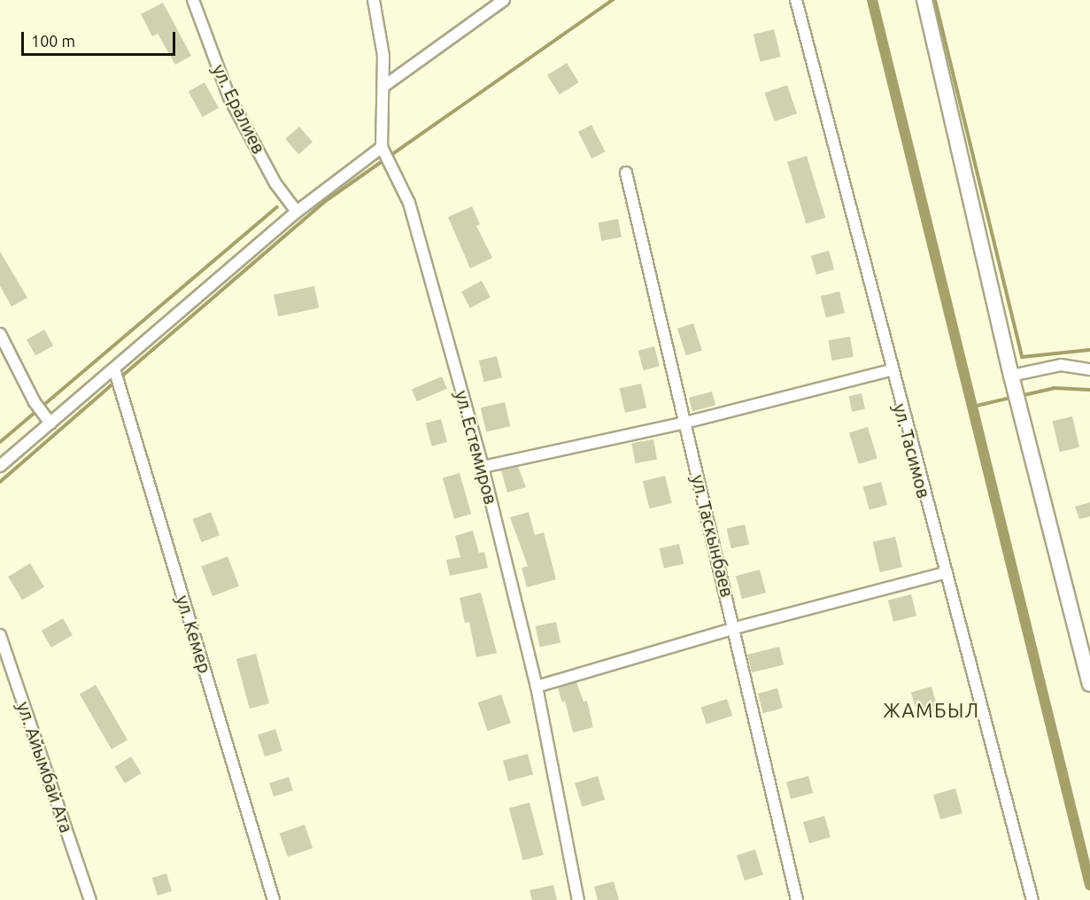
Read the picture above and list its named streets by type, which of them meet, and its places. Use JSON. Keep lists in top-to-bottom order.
{
  "streets": {
    "street": [
      "ул. Ералиев",
      "ул. Естемиров",
      "ул. Тасимов",
      "ул. Таскынбаев",
      "ул. Кемер",
      "ул. Айымбай Ата"
    ]
  },
  "districts": ["ЖАМБЫЛ"],
  "scale_bar": "100 m"
}
